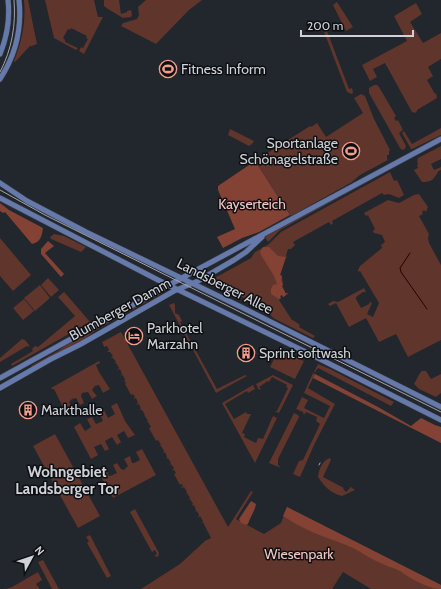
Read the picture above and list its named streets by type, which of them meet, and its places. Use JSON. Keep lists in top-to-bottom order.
{
  "streets": {
    "main road": ["Landsberger Allee", "Blumberger Damm"]
  },
  "crossings": [
    ["Landsberger Allee", "Blumberger Damm"]
  ],
  "districts": ["Wohngebiet Landsberger Tor"],
  "parks": ["Kayserteich", "Wiesenpark"],
  "places": {
    "sports": ["Fitness Inform", "Sportanlage Schönagelstraße"],
    "hotel": ["Parkhotel Marzahn"],
    "building": ["Sprint softwash", "Markthalle"]
  },
  "scale_bar": "200 m",
  "north": "top right"
}
